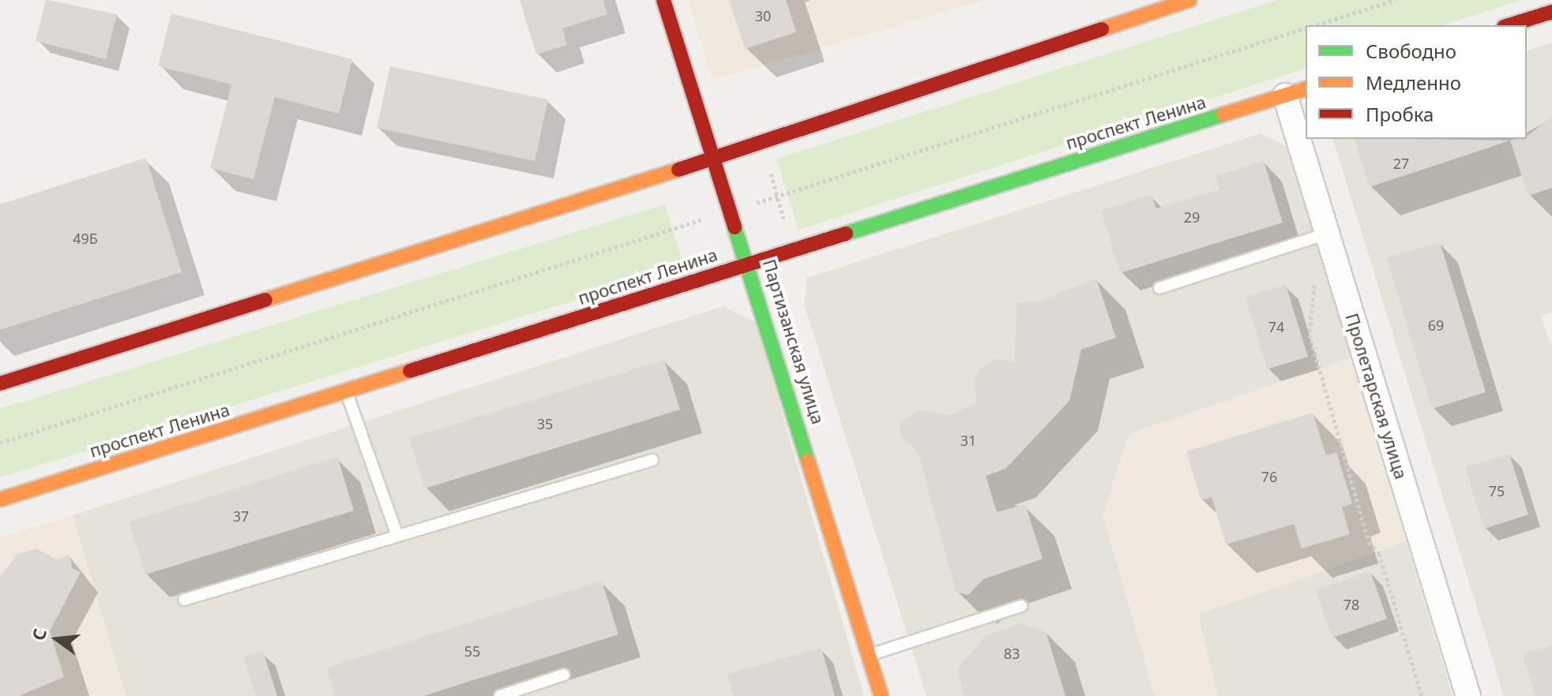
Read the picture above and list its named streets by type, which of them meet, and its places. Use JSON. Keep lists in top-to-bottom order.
{
  "streets": {
    "main road": ["проспект Ленина", "Партизанская улица"],
    "street": ["Пролетарская улица"]
  },
  "crossings": [
    ["проспект Ленина", "Партизанская улица"],
    ["проспект Ленина", "Пролетарская улица"]
  ],
  "house_numbers": [
    "30",
    "27",
    "29",
    "49Б",
    "69",
    "74",
    "35",
    "31",
    "76",
    "75",
    "37",
    "78",
    "55",
    "83"
  ],
  "legend": ["Свободно", "Медленно", "Пробка"],
  "north": "left"
}
